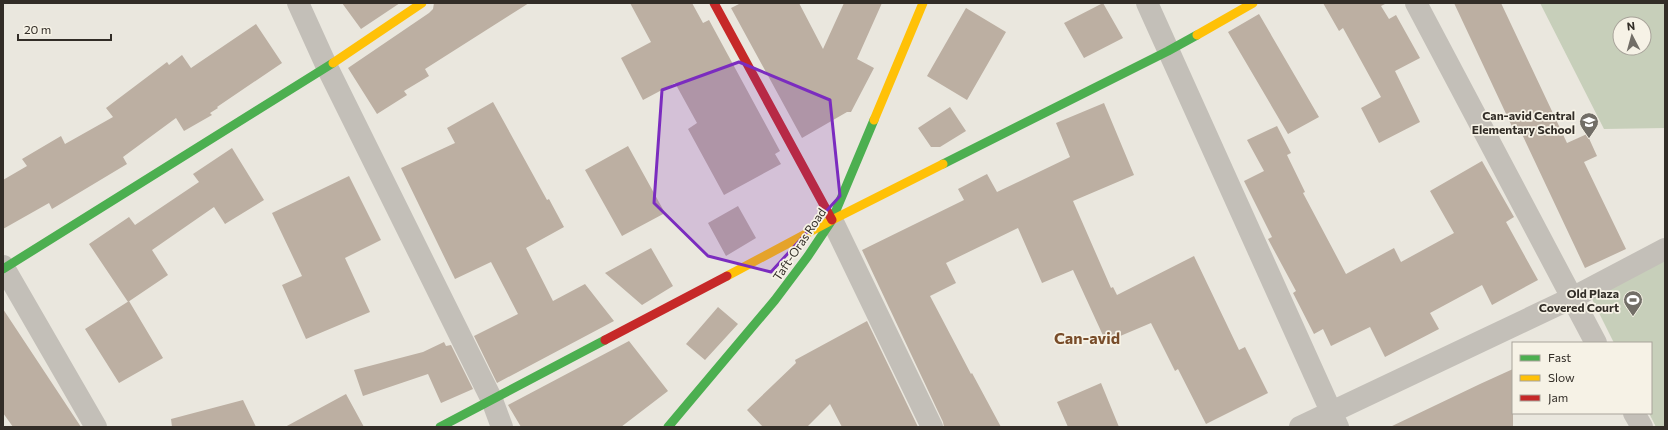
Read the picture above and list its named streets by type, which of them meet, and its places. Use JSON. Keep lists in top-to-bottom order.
{
  "streets": {
    "street": ["Taft-Oras Road"]
  },
  "districts": ["Can-avid"],
  "places": {
    "school or university": ["Can-avid Central Elementary School"],
    "sports": ["Old Plaza Covered Court"]
  },
  "legend": ["Fast", "Slow", "Jam"],
  "scale_bar": "20 m",
  "north": "top"
}
